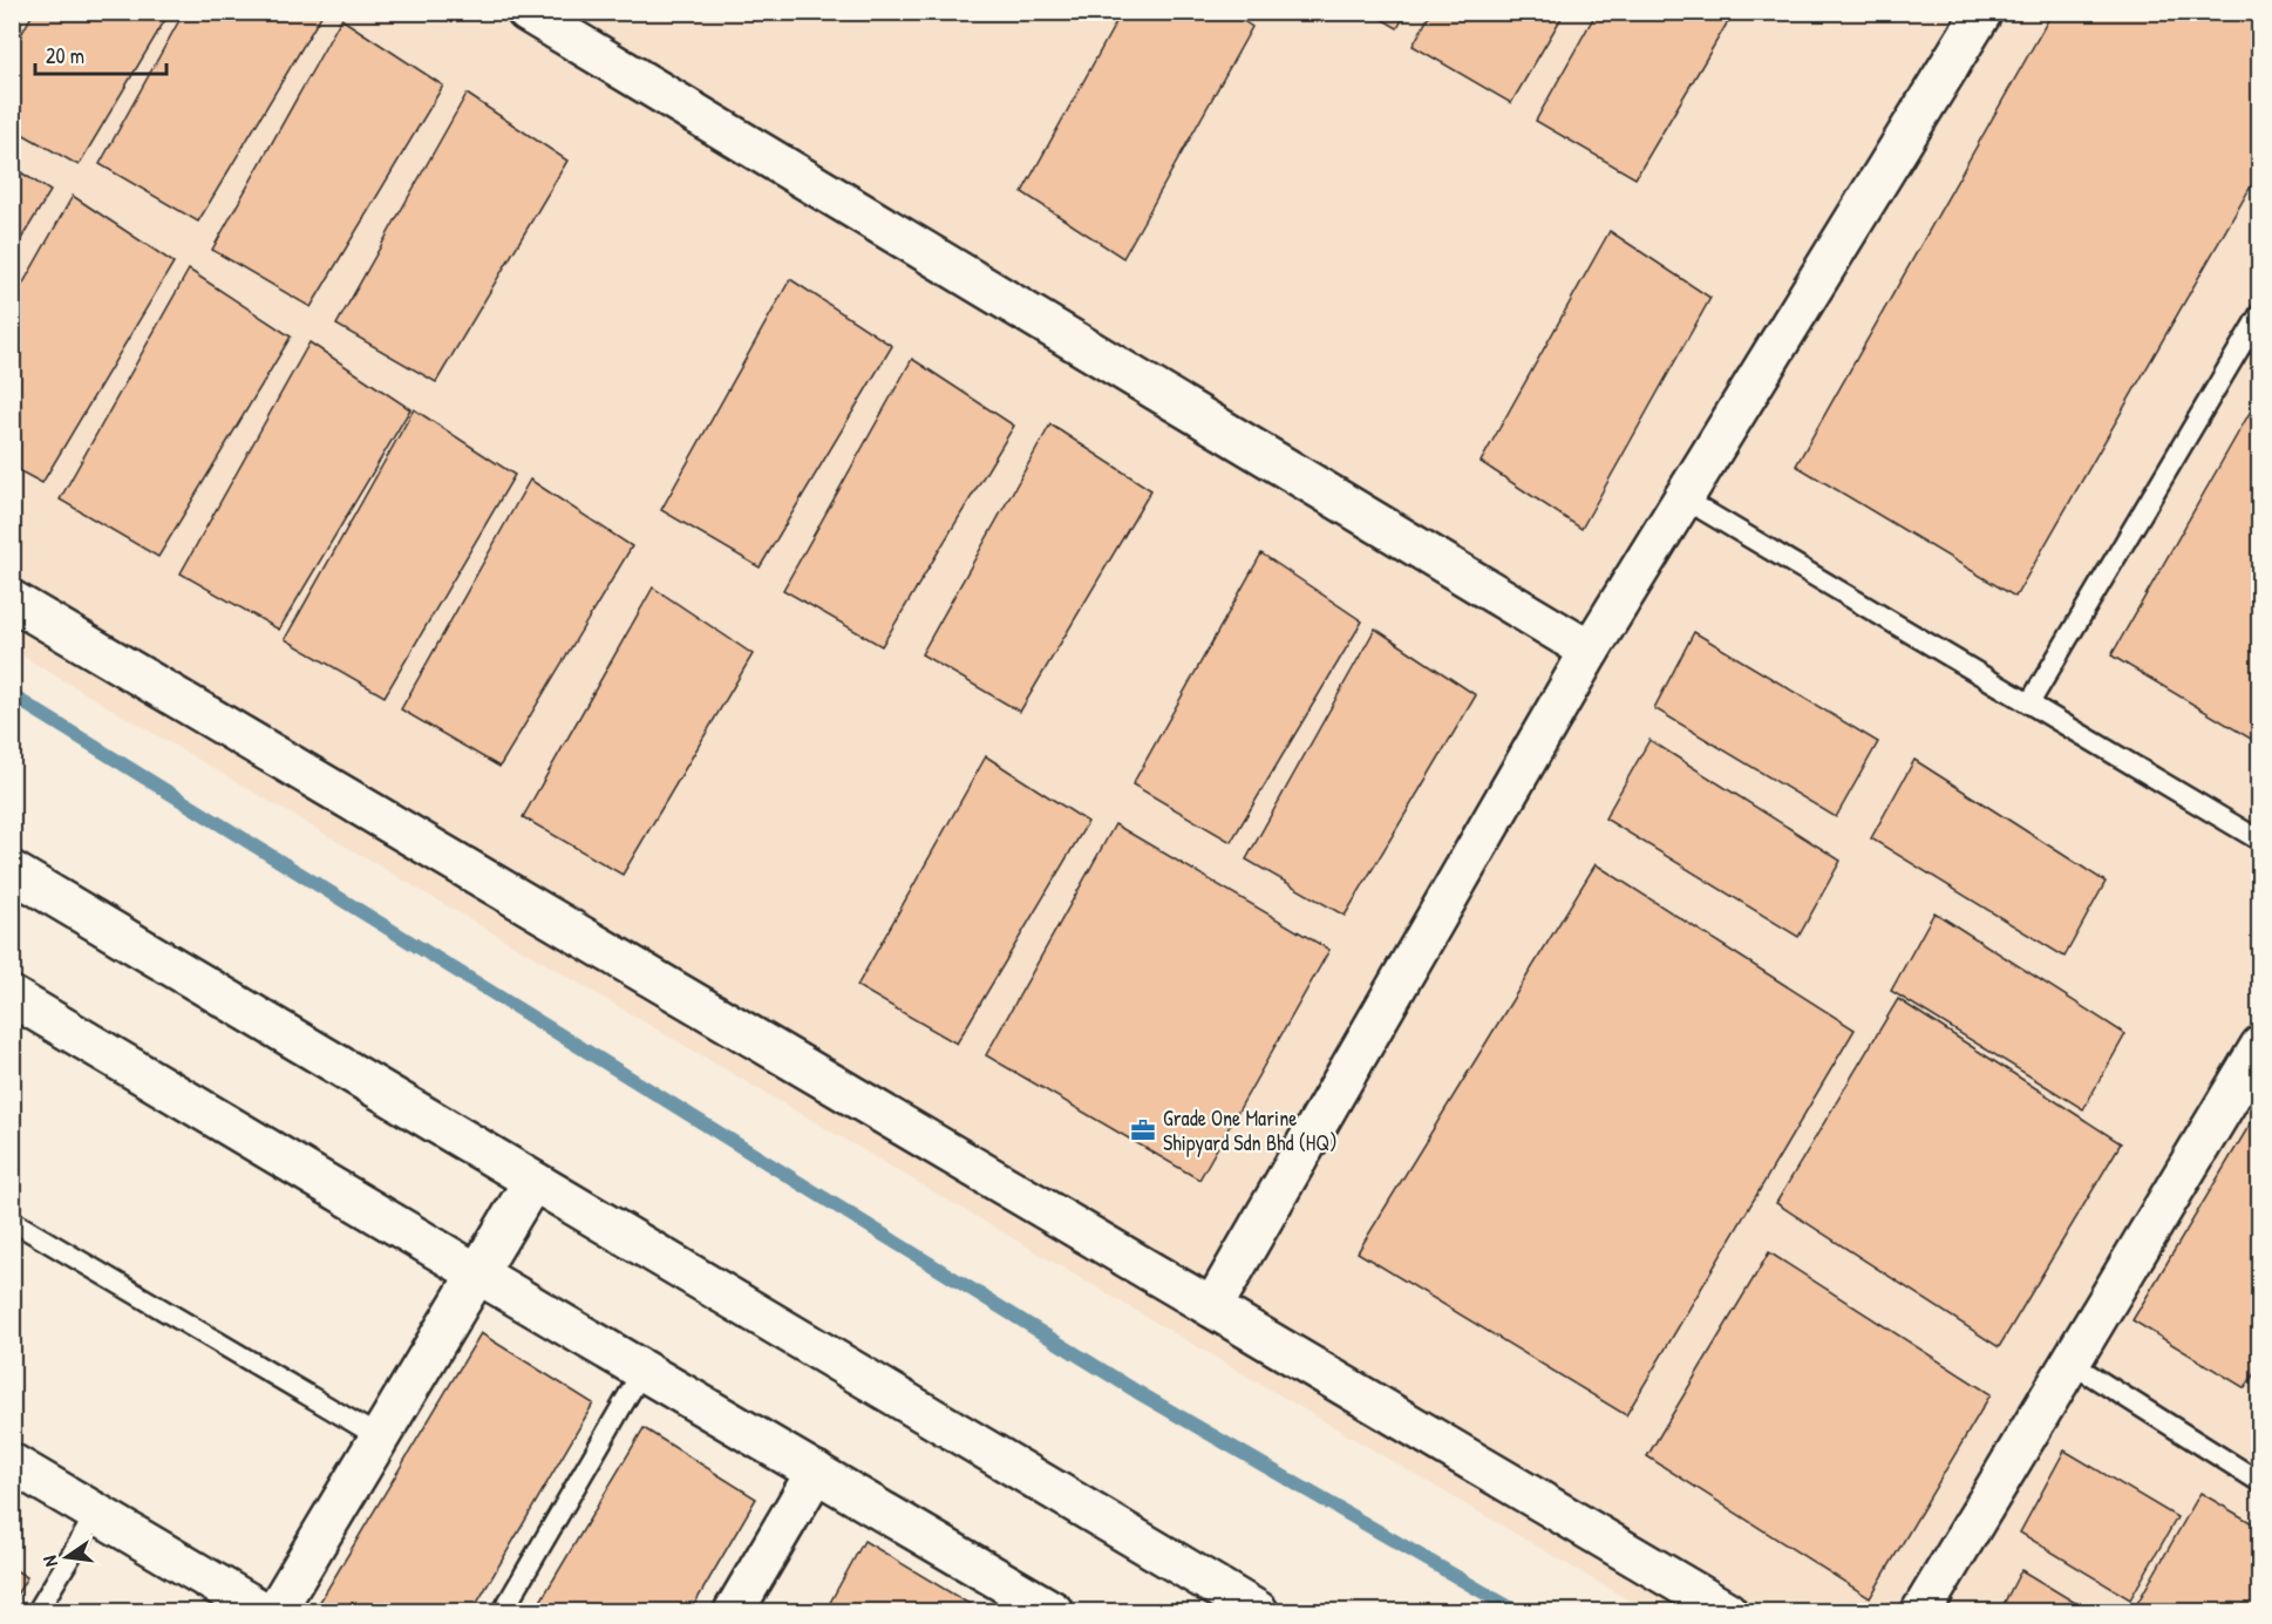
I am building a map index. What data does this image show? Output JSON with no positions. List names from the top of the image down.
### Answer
{
  "places": {
    "office": ["Grade One Marine Shipyard Sdn Bhd (HQ)"]
  },
  "scale_bar": "20 m",
  "north": "left"
}
